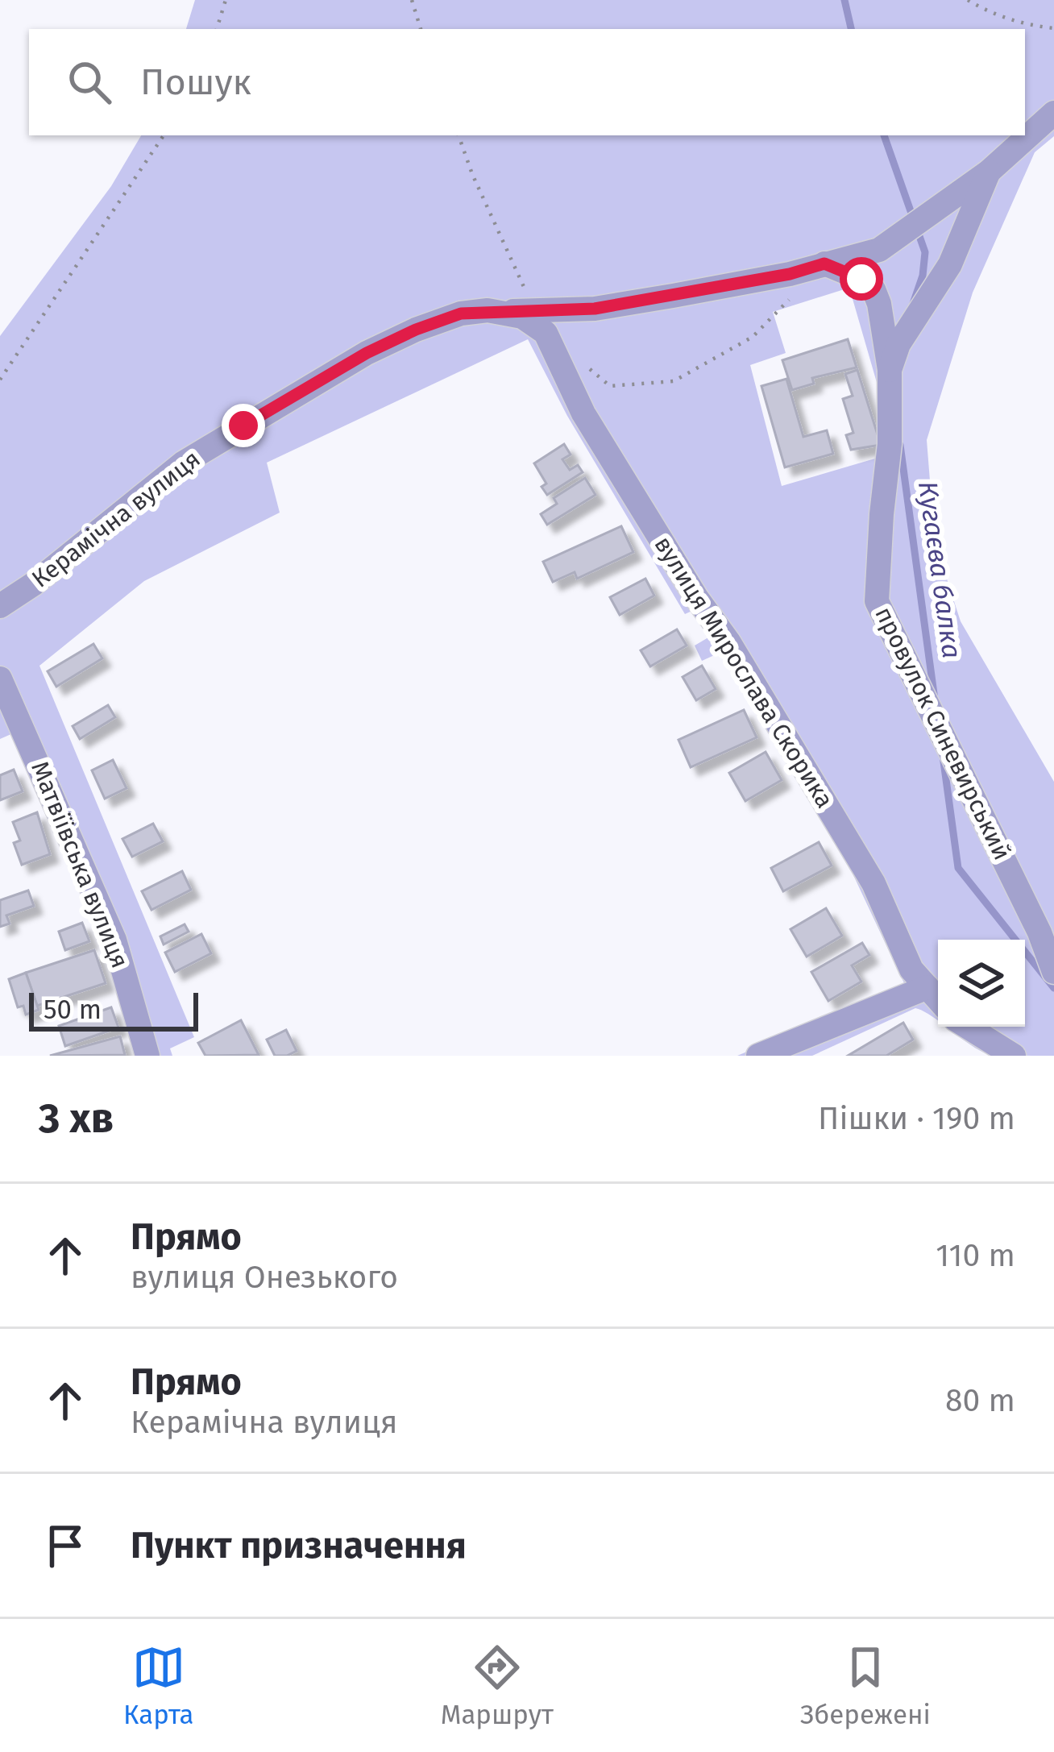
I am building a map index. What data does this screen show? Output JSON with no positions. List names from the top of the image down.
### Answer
{
  "streets": {
    "street": [
      "Керамічна вулиця",
      "вулиця Мирослава Скорика",
      "провулок Синевирський",
      "Матвіївська вулиця"
    ]
  },
  "crossings": [
    ["Керамічна вулиця", "вулиця Мирослава Скорика"]
  ],
  "water": ["Кугаєва балка"],
  "scale_bar": "50 m",
  "page": {
    "search": "Пошук",
    "scale": "50 m",
    "heading": ["3 хв", "Пішки · 190 m"],
    "list": [
      ["Прямо", "вулиця Онезького", "110 m"],
      ["Прямо", "Керамічна вулиця", "80 m"],
      "Пункт призначення"
    ],
    "nav": ["Карта", "Маршрут", "Збережені"]
  }
}
